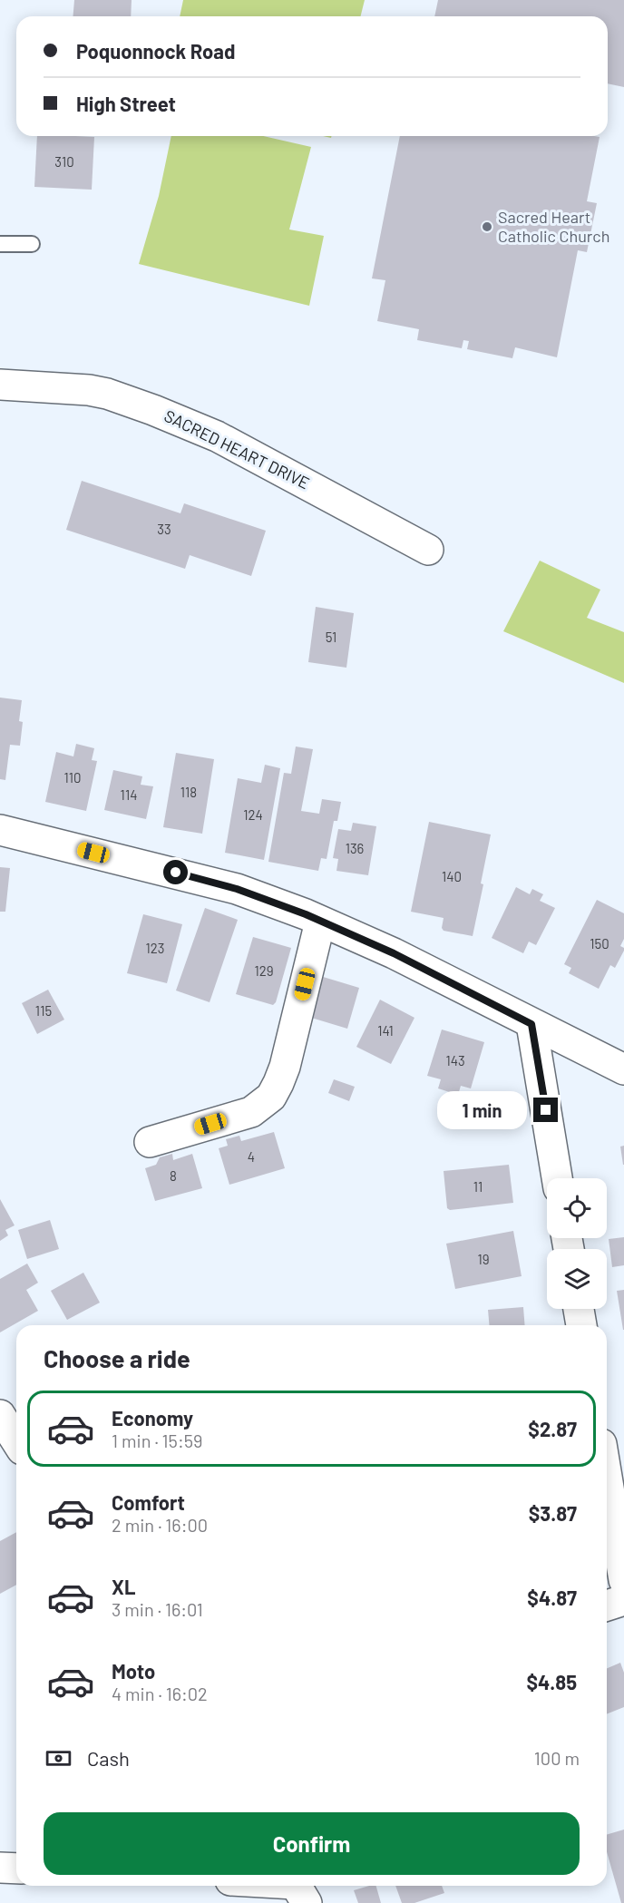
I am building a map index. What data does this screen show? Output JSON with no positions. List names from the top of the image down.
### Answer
{
  "streets": {
    "street": ["SACRED HEART DRIVE"]
  },
  "places": ["Sacred Heart Catholic Church"],
  "house_numbers": [
    "310",
    "33",
    "51",
    "110",
    "118",
    "114",
    "124",
    "136",
    "140",
    "150",
    "123",
    "129",
    "115",
    "141",
    "143",
    "4",
    "8",
    "11",
    "19"
  ],
  "page": {
    "banner": ["Poquonnock Road", "High Street"],
    "bubble": "1 min",
    "heading": "Choose a ride",
    "list": [
      {
        "name": "Economy",
        "note": "1 min · 15:59",
        "value": "$2.87"
      },
      {
        "name": "Comfort",
        "note": "2 min · 16:00",
        "value": "$3.87"
      },
      {
        "name": "XL",
        "note": "3 min · 16:01",
        "value": "$4.87"
      },
      {
        "name": "Moto",
        "note": "4 min · 16:02",
        "value": "$4.85"
      }
    ],
    "pay": ["Cash", "100 m"],
    "buttons": "Confirm"
  }
}
